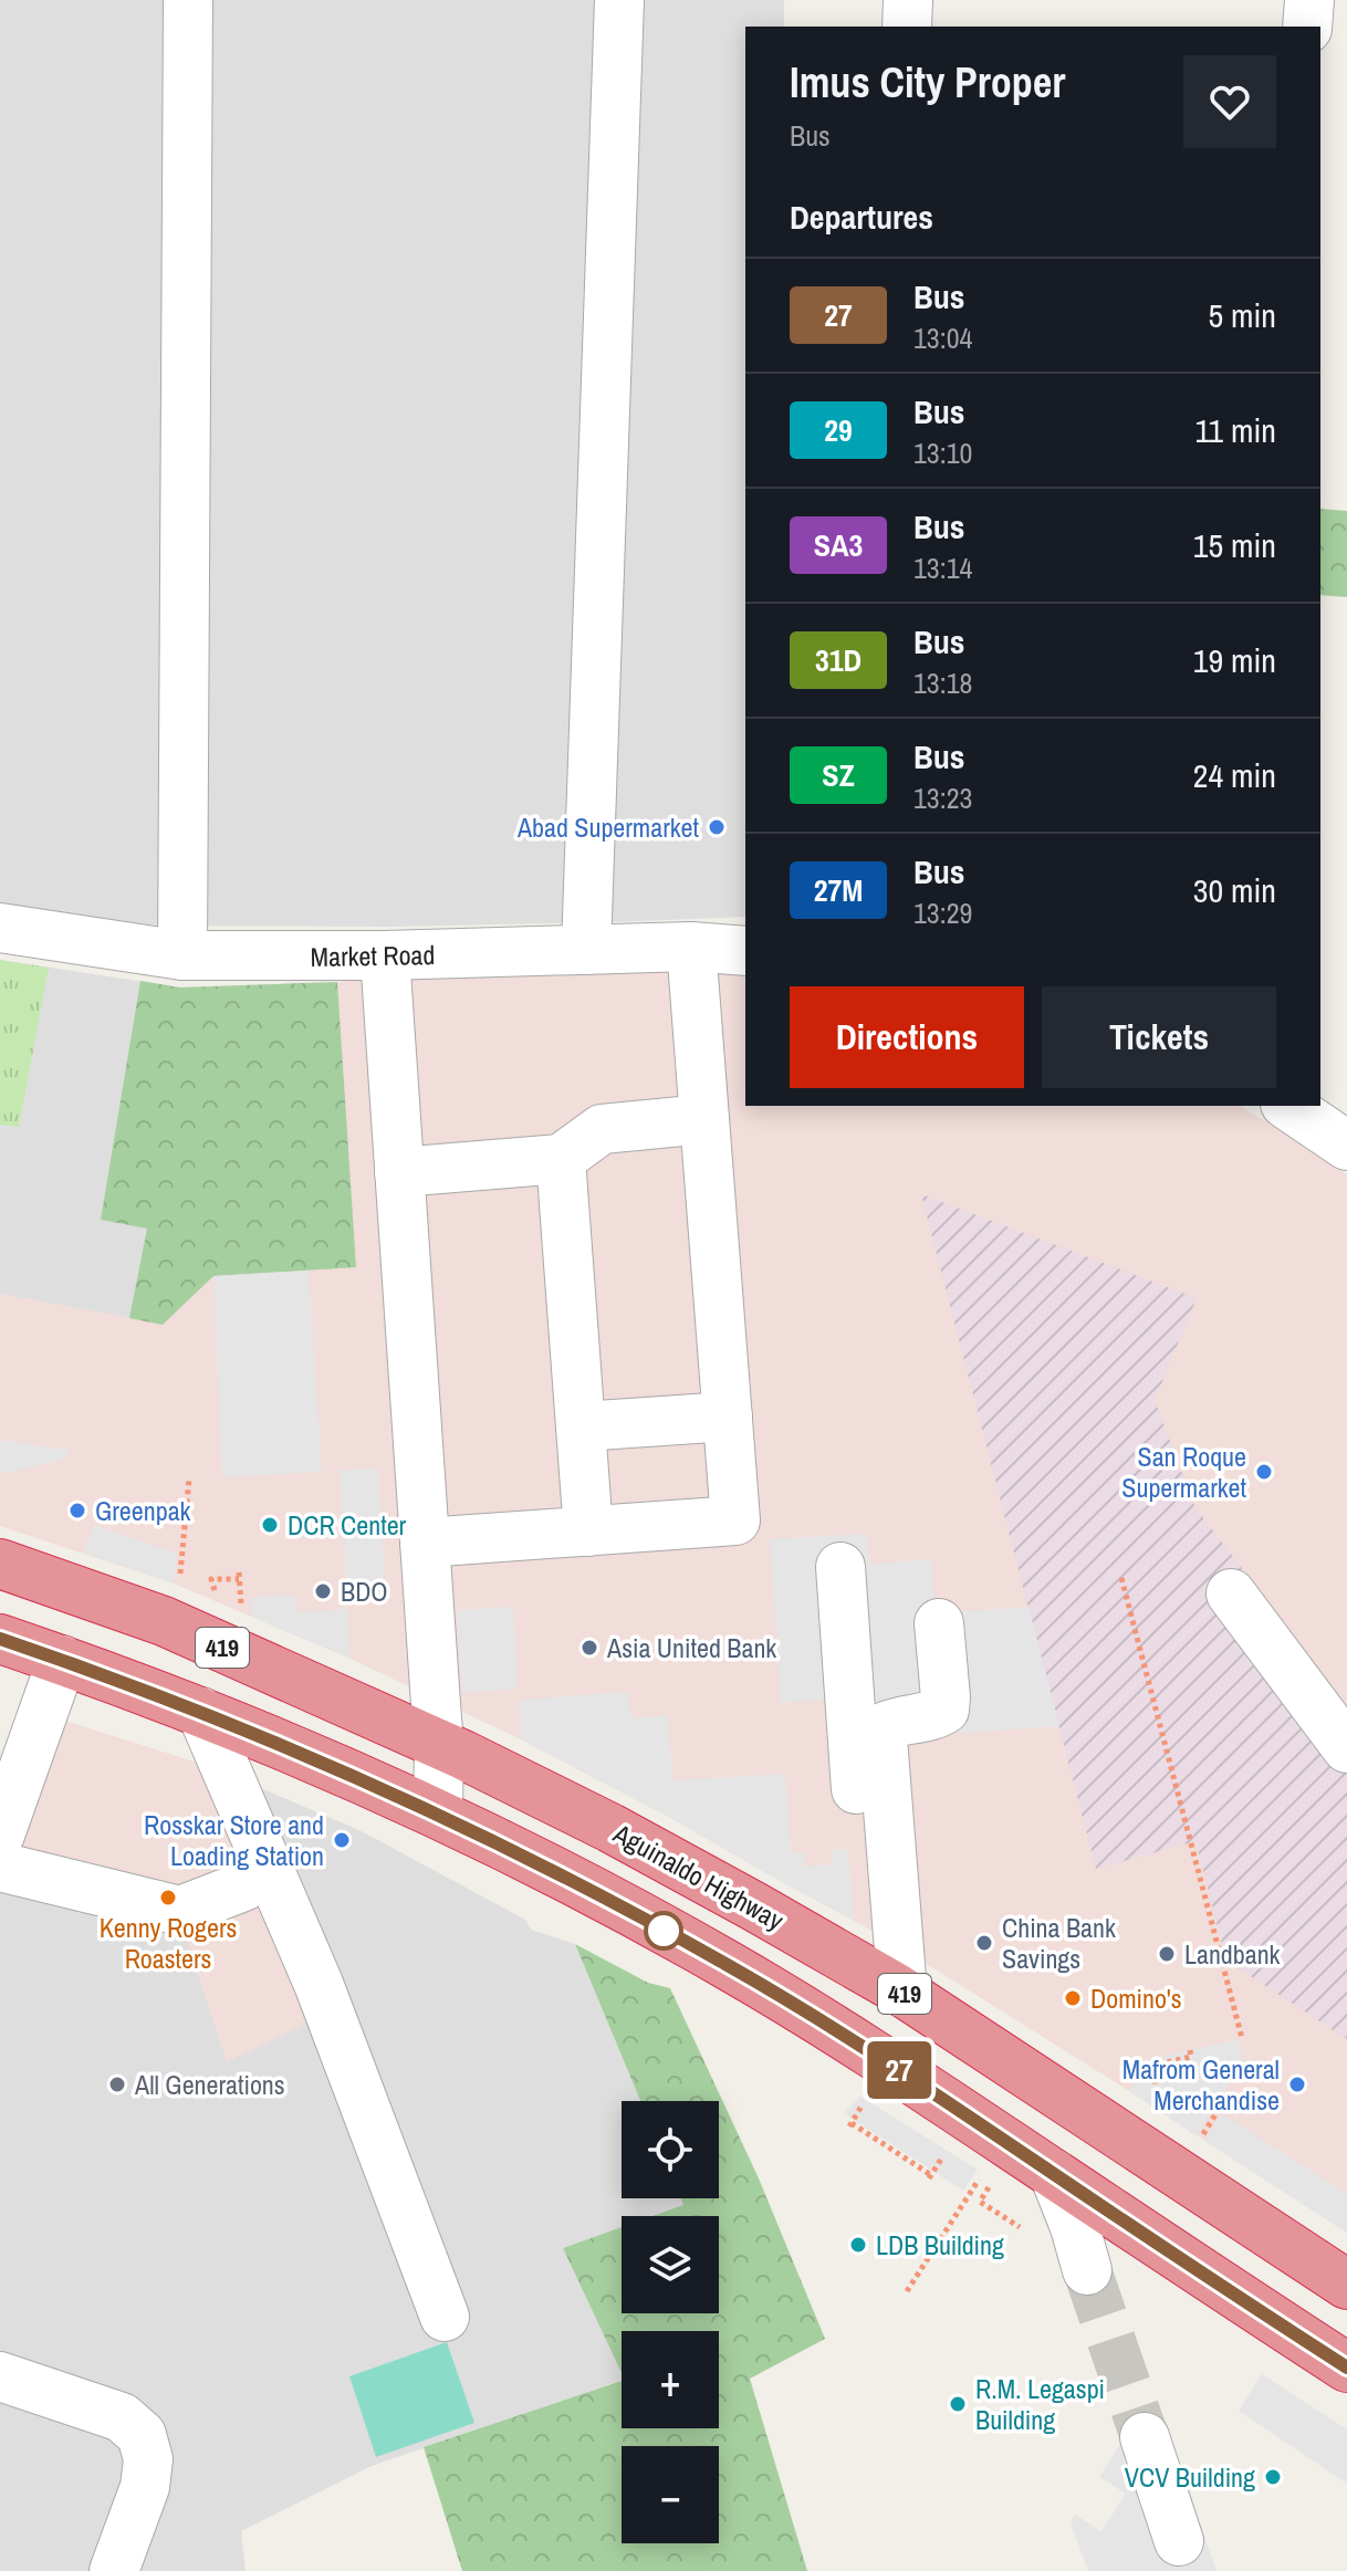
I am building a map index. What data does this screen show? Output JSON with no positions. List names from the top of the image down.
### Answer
{
  "streets": {
    "highway": ["419", "Aguinaldo Highway"],
    "street": ["Market Road"]
  },
  "places": [
    "Abad Supermarket",
    "San Roque Supermarket",
    "Greenpak",
    "DCR Center",
    "BDO",
    "Asia United Bank",
    "Rosskar Store and Loading Station",
    "Kenny Rogers Roasters",
    "China Bank Savings",
    "Landbank",
    "Domino's",
    "All Generations",
    "Mafrom General Merchandise",
    "LDB Building",
    "R.M. Legaspi Building",
    "VCV Building"
  ],
  "lines": ["bus line 27"],
  "page": {
    "on_map": "27",
    "heading": [
      ["Imus City Proper", "Bus"],
      "Departures"
    ],
    "list": [
      {
        "mark": "27",
        "name": "Bus",
        "note": "13:04",
        "value": "5 min"
      },
      {
        "mark": "29",
        "name": "Bus",
        "note": "13:10",
        "value": "11 min"
      },
      {
        "mark": "SA3",
        "name": "Bus",
        "note": "13:14",
        "value": "15 min"
      },
      {
        "mark": "31D",
        "name": "Bus",
        "note": "13:18",
        "value": "19 min"
      },
      {
        "mark": "SZ",
        "name": "Bus",
        "note": "13:23",
        "value": "24 min"
      },
      {
        "mark": "27M",
        "name": "Bus",
        "note": "13:29",
        "value": "30 min"
      }
    ],
    "buttons": ["Directions", "Tickets"],
    "map_buttons": ["+", "−"]
  }
}
